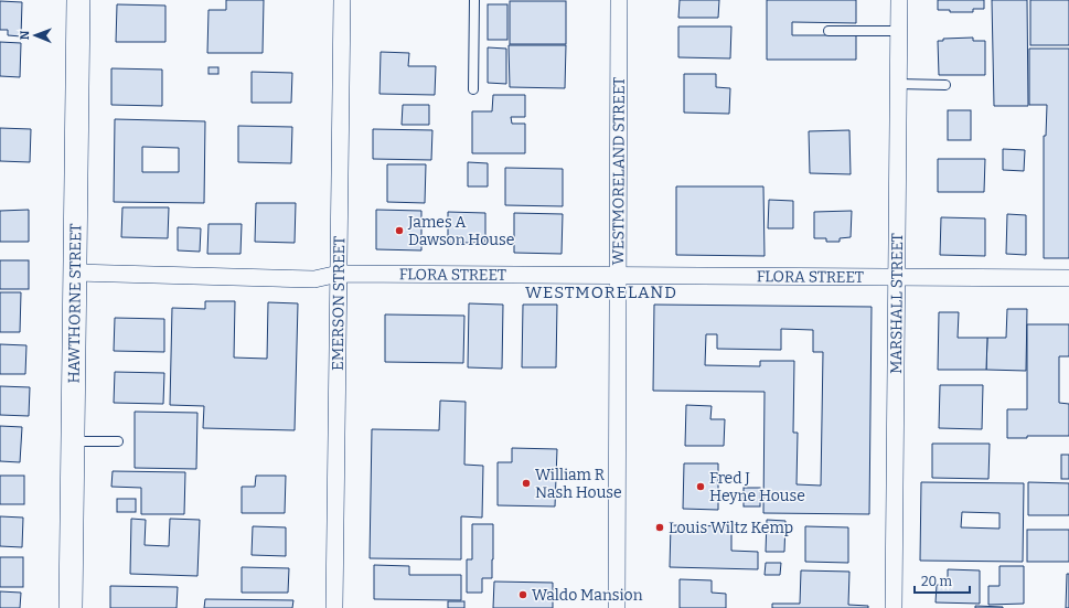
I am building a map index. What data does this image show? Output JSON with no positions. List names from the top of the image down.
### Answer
{
  "streets": {
    "street": [
      "WESTMORELAND STREET",
      "FLORA STREET",
      "EMERSON STREET",
      "MARSHALL STREET",
      "HAWTHORNE STREET"
    ]
  },
  "crossings": [
    ["WESTMORELAND STREET", "FLORA STREET"],
    ["FLORA STREET", "EMERSON STREET"],
    ["FLORA STREET", "MARSHALL STREET"],
    ["FLORA STREET", "HAWTHORNE STREET"]
  ],
  "districts": ["WESTMORELAND"],
  "places": [
    "James A Dawson House",
    "William R Nash House",
    "Fred J Heyne House",
    "Louis Wiltz Kemp",
    "Waldo Mansion"
  ],
  "scale_bar": "20 m",
  "north": "left"
}
